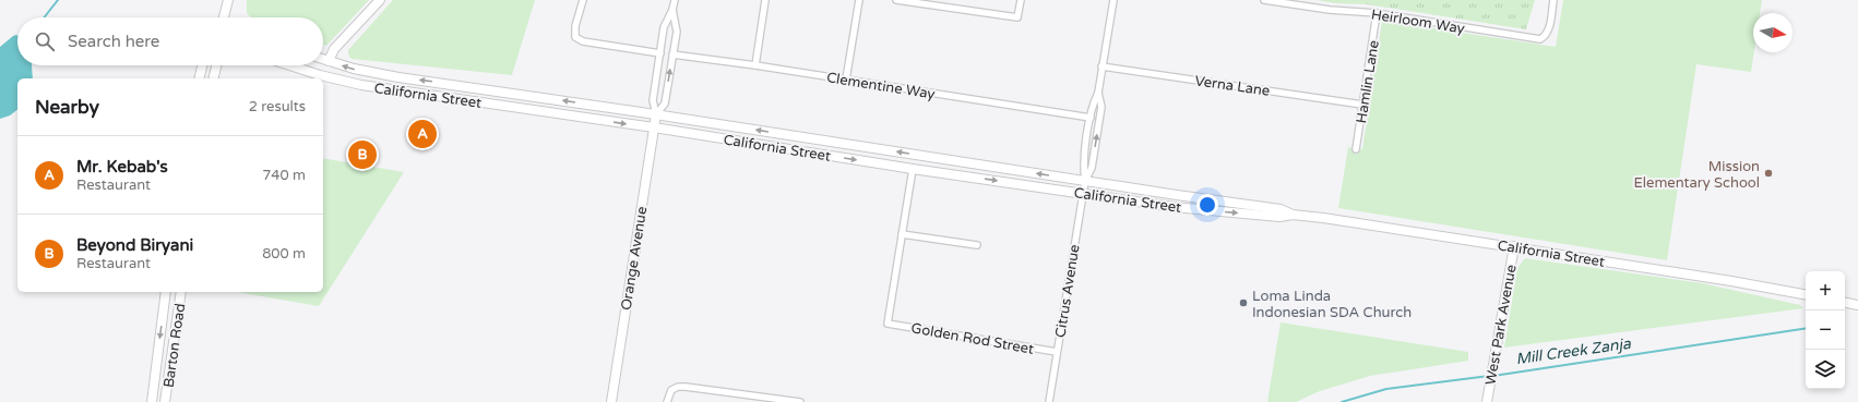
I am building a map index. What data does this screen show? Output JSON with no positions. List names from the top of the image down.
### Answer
{
  "streets": {
    "main road": [
      "California Street",
      "Orange Avenue",
      "West Park Avenue",
      "Barton Road"
    ],
    "street": [
      "Heirloom Way",
      "Hamlin Lane",
      "Clementine Way",
      "Verna Lane",
      "Citrus Avenue",
      "Golden Rod Street"
    ]
  },
  "crossings": [
    ["Heirloom Way", "Hamlin Lane"],
    ["Hamlin Lane", "Verna Lane"],
    ["Clementine Way", "Orange Avenue"],
    ["Clementine Way", "Citrus Avenue"],
    ["Verna Lane", "Citrus Avenue"],
    ["California Street", "Orange Avenue"],
    ["California Street", "Citrus Avenue"],
    ["California Street", "West Park Avenue"],
    ["Citrus Avenue", "Golden Rod Street"]
  ],
  "water": ["Mill Creek Zanja"],
  "places": ["Mission Elementary School", "Loma Linda Indonesian SDA Church"],
  "north": "right",
  "page": {
    "search": "Search here",
    "heading": ["Nearby", "2 results"],
    "pins": ["A", "B"],
    "list": [
      {
        "mark": "A",
        "name": "Mr. Kebab's",
        "note": "Restaurant",
        "value": "740 m"
      },
      {
        "mark": "B",
        "name": "Beyond Biryani",
        "note": "Restaurant",
        "value": "800 m"
      }
    ],
    "map_buttons": ["+", "−"]
  }
}
